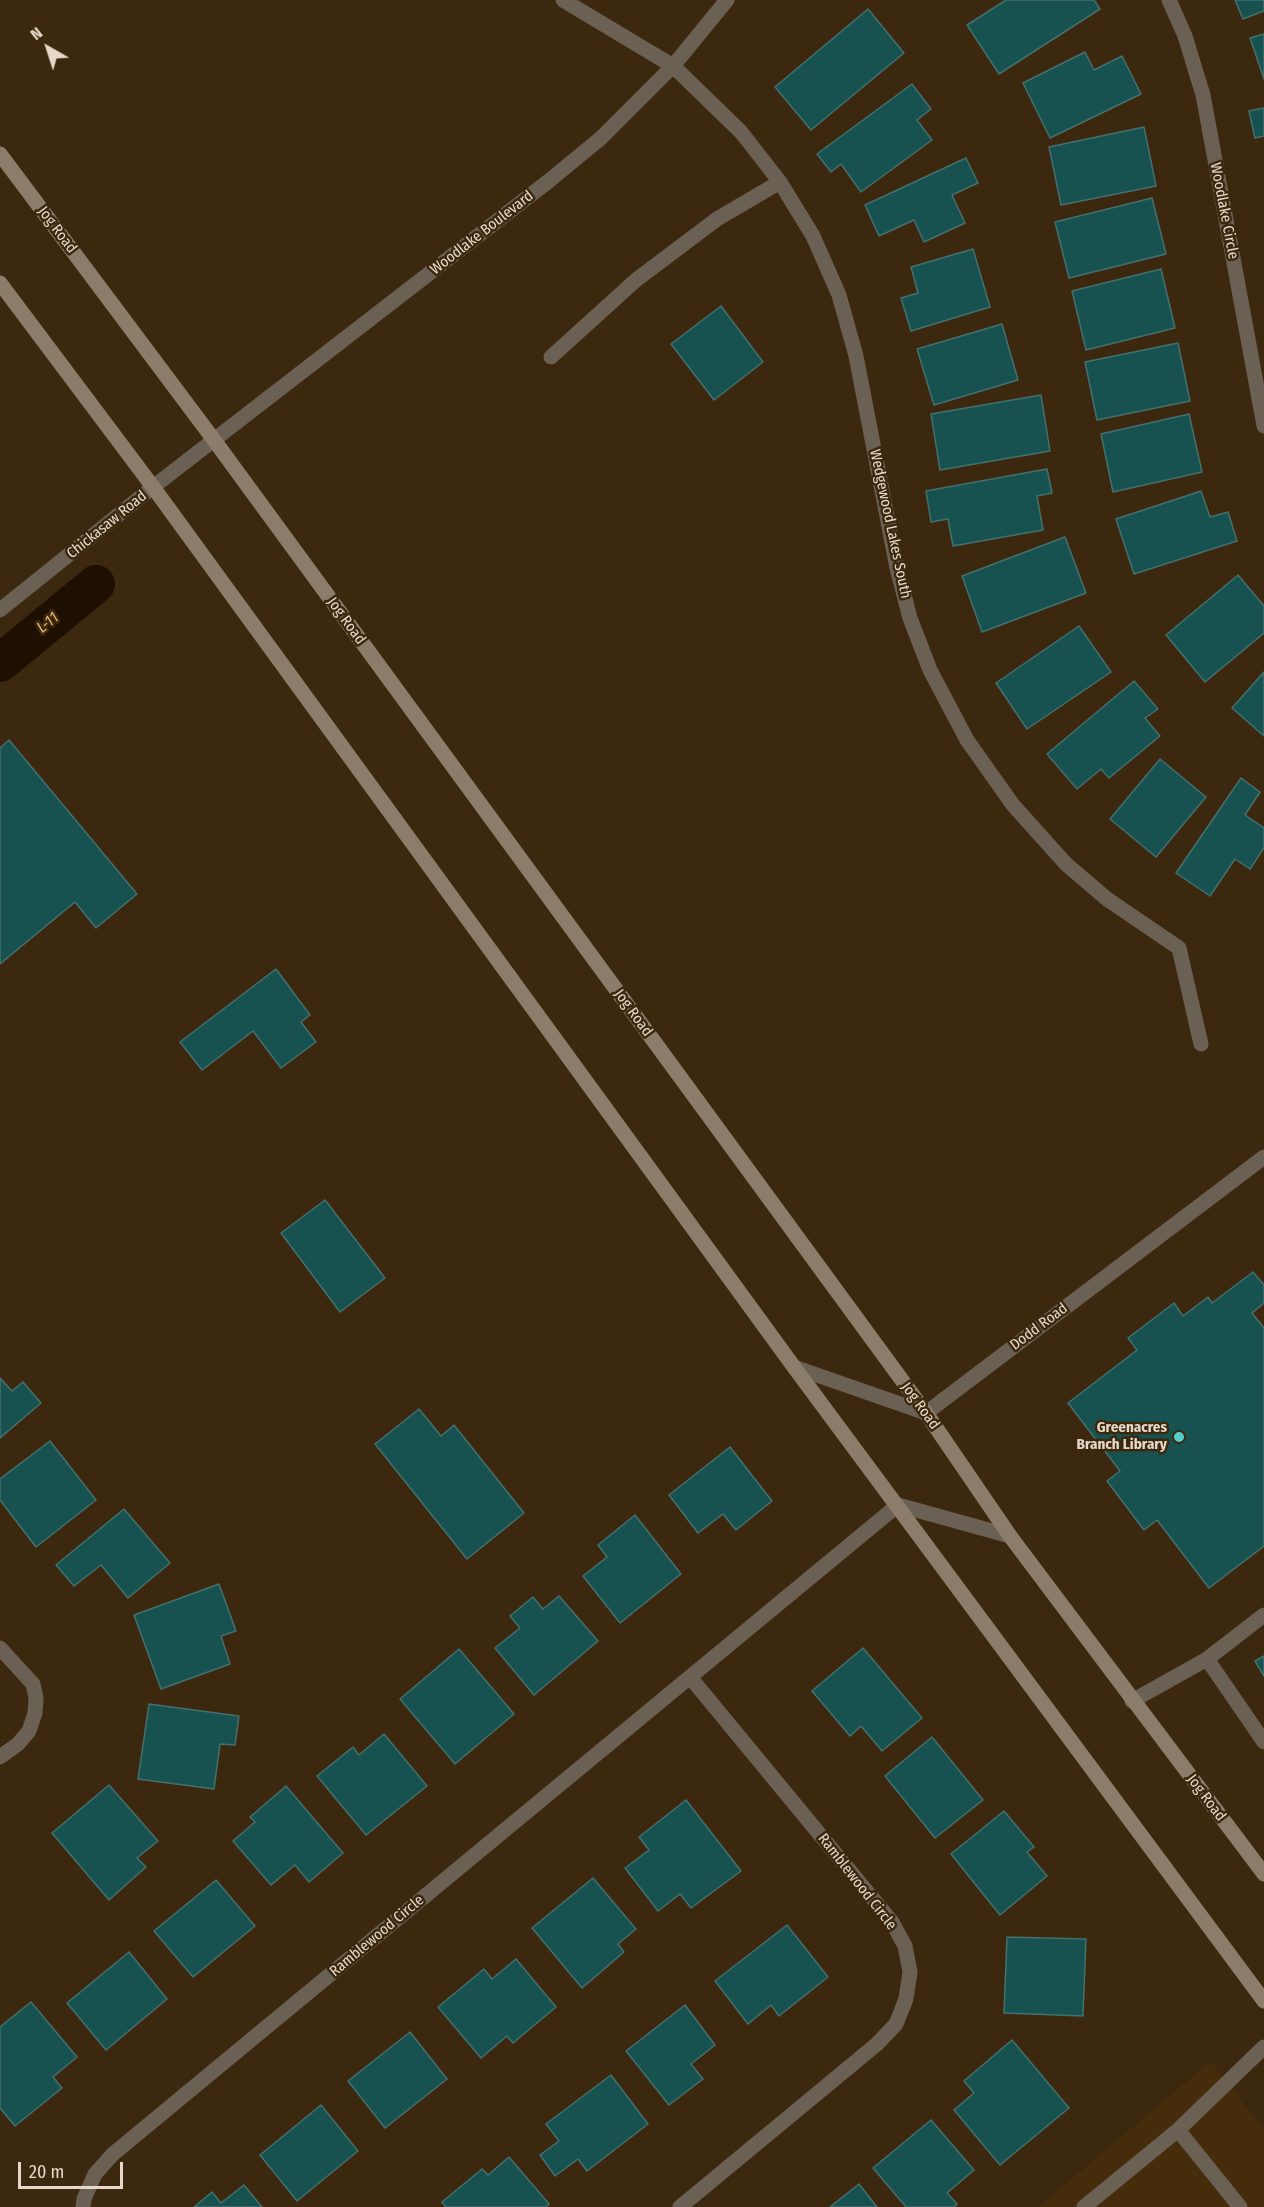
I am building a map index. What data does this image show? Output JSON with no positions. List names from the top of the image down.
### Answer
{
  "streets": {
    "main road": ["Jog Road"],
    "street": [
      "Woodlake Circle",
      "Woodlake Boulevard",
      "Wedgewood Lakes South",
      "Chickasaw Road",
      "Dodd Road",
      "Ramblewood Circle"
    ]
  },
  "crossings": [
    ["Jog Road", "Woodlake Boulevard"],
    ["Jog Road", "Chickasaw Road"],
    ["Jog Road", "Dodd Road"],
    ["Woodlake Boulevard", "Wedgewood Lakes South"],
    ["Woodlake Boulevard", "Chickasaw Road"]
  ],
  "water": ["L-11"],
  "places": ["Greenacres Branch Library"],
  "scale_bar": "20 m",
  "north": "top left"
}
